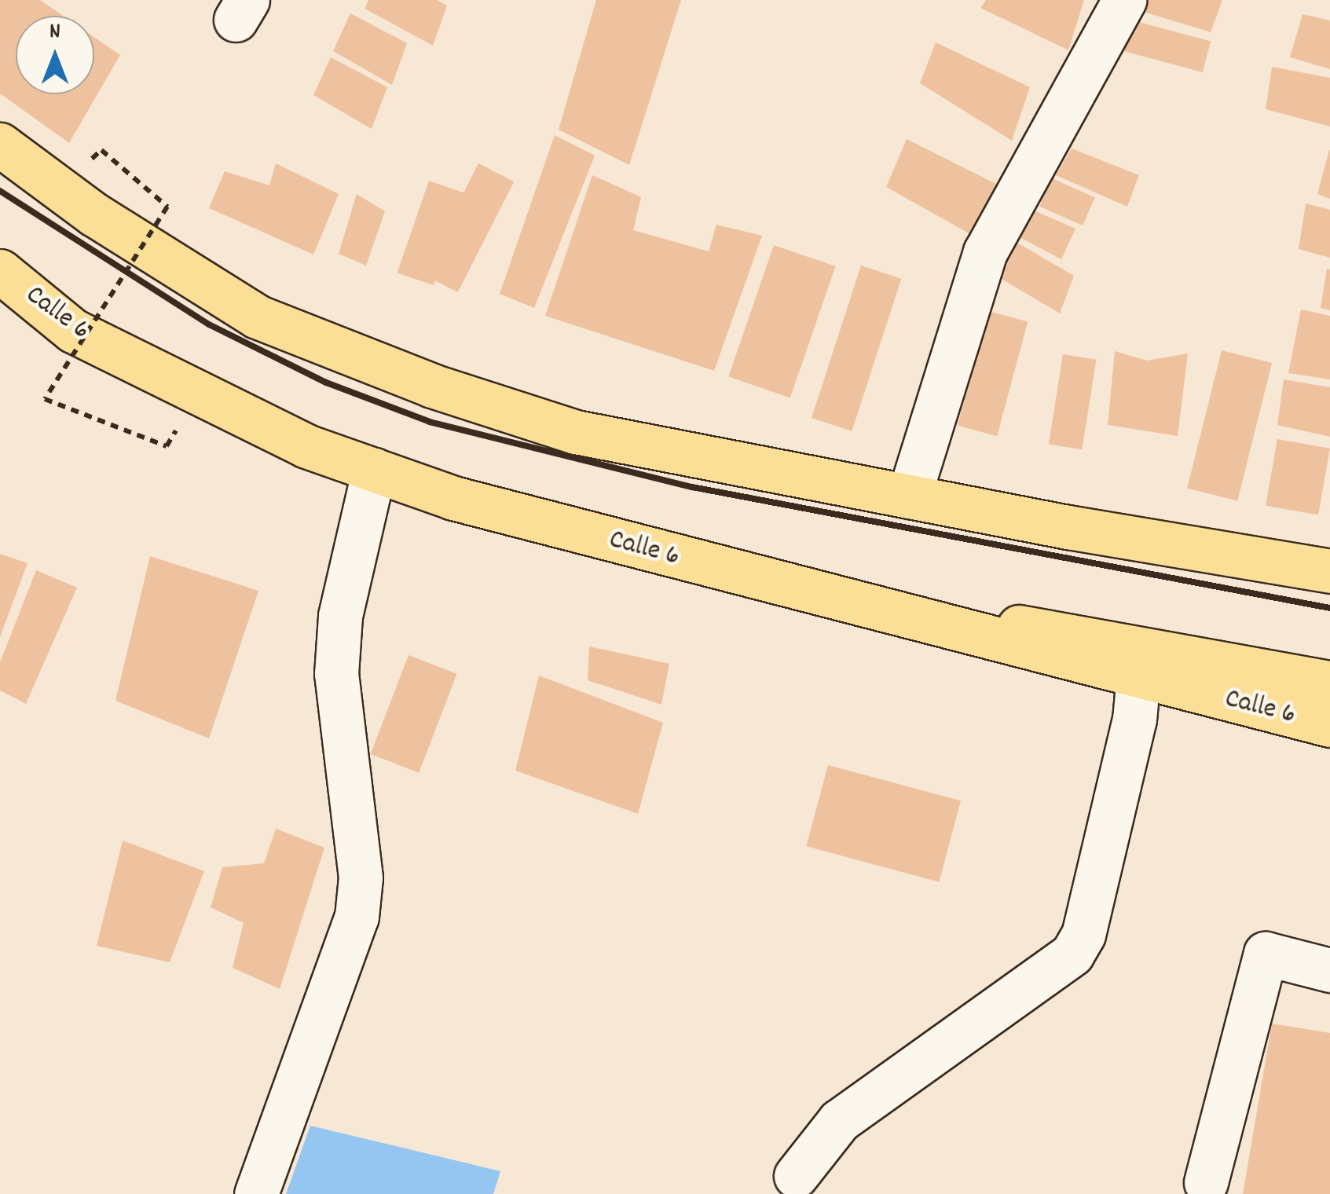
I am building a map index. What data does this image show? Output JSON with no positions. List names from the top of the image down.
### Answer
{
  "streets": {
    "main road": ["Calle 6"]
  },
  "north": "top"
}
